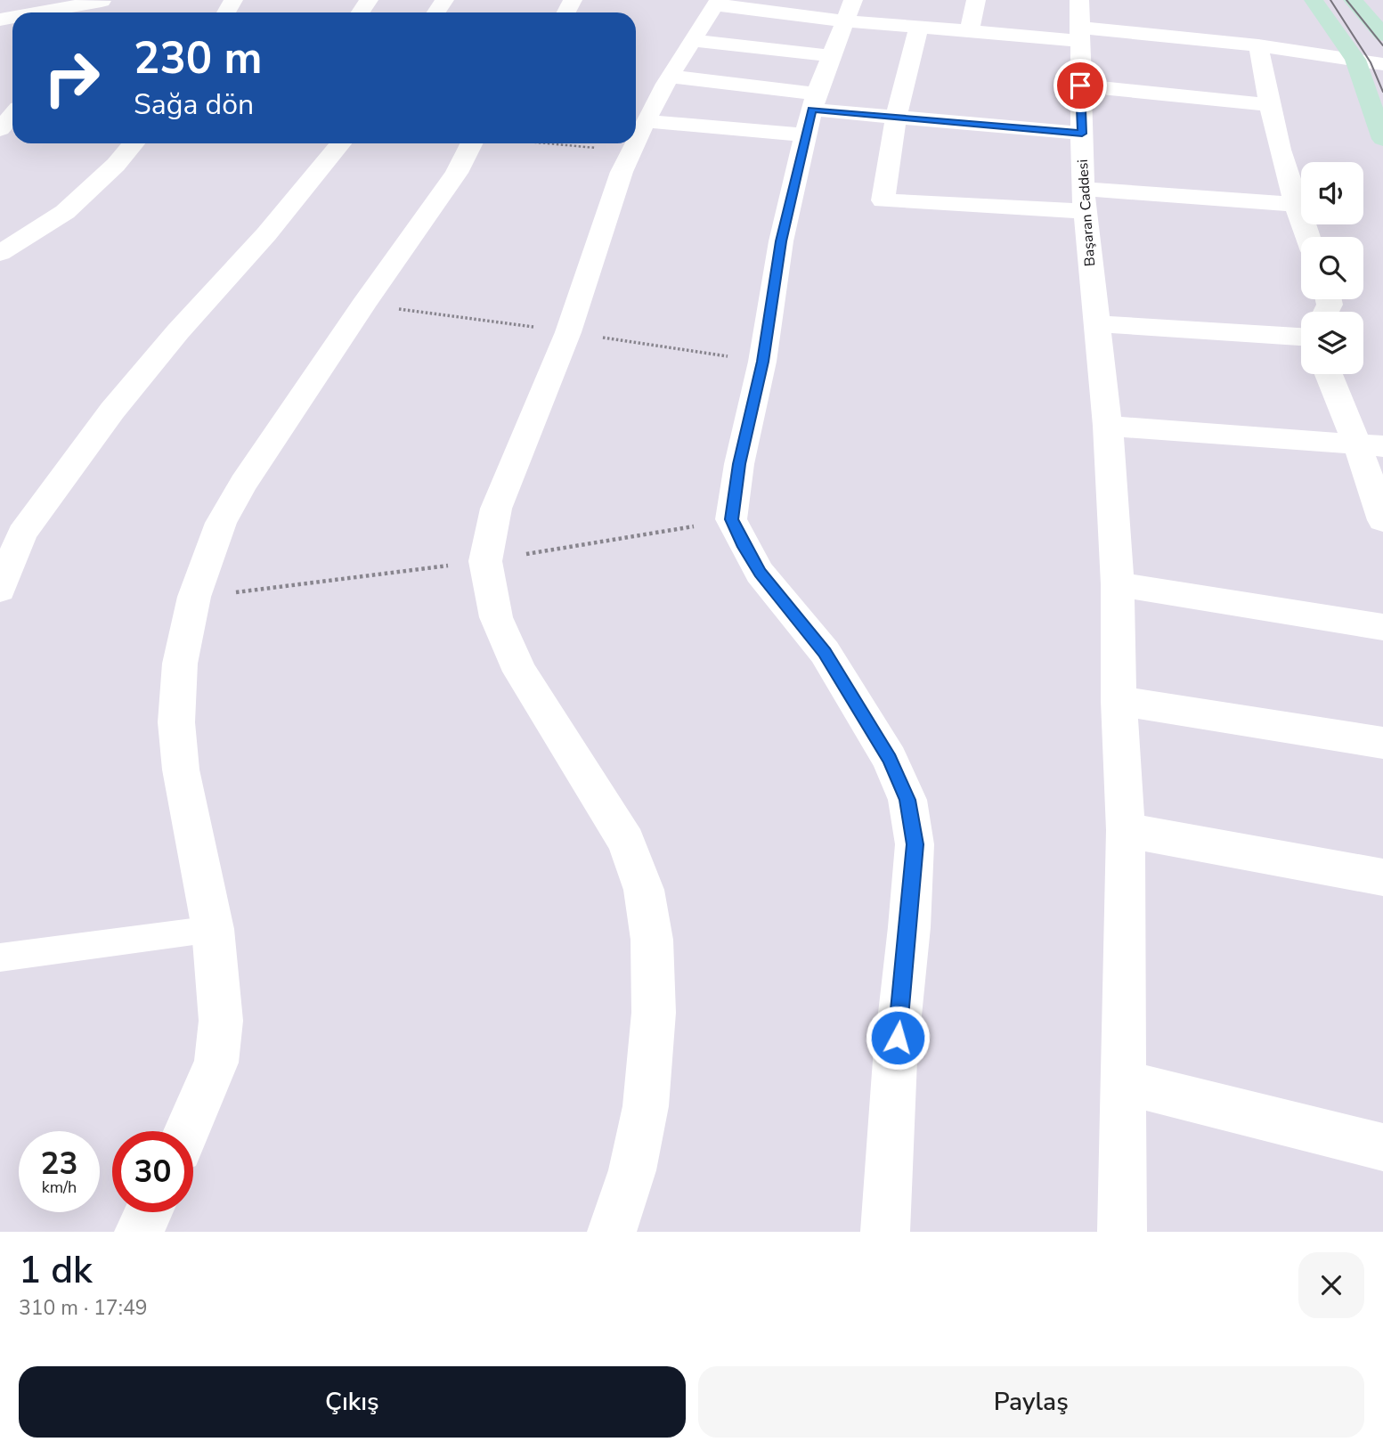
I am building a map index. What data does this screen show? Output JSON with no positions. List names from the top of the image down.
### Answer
{
  "streets": {
    "street": ["Başaran Caddesi"]
  },
  "page": {
    "turn": ["230 m", "Sağa dön"],
    "speed": "23 km/h",
    "limit": "30",
    "heading": ["1 dk", "310 m · 17:49"],
    "buttons": ["Çıkış", "Paylaş"]
  }
}
